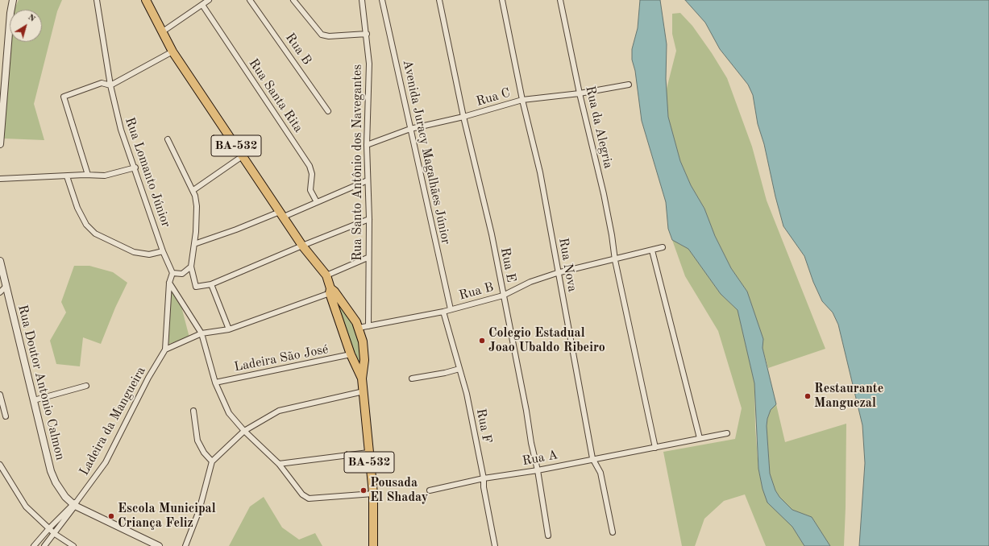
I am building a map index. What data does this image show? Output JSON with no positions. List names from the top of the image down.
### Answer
{
  "streets": {
    "main road": ["BA-532"],
    "street": [
      "Rua B",
      "Rua Santa Rita",
      "Rua C",
      "Rua da Alegria",
      "Avenida Juracy Magalhães Júnior",
      "Rua Santo Antônio dos Navegantes",
      "Rua Lomanto Júnior",
      "Rua E",
      "Rua Nova",
      "Ladeira São José",
      "Rua Doutor Antonio Calmon",
      "Ladeira da Mangueira",
      "Rua F",
      "Rua A"
    ]
  },
  "crossings": [
    ["Rua B", "Rua da Alegria"],
    ["Rua B", "BA-532"],
    ["Rua B", "Avenida Juracy Magalhães Júnior"],
    ["Rua B", "Rua Santo Antônio dos Navegantes"],
    ["Rua B", "Rua E"],
    ["Rua B", "Rua Nova"],
    ["Rua B", "Rua F"],
    ["Rua C", "Rua da Alegria"],
    ["Rua C", "Avenida Juracy Magalhães Júnior"],
    ["Rua C", "Rua Santo Antônio dos Navegantes"],
    ["Rua C", "Rua E"],
    ["Rua C", "Rua Nova"],
    ["BA-532", "Ladeira São José"],
    ["Rua E", "Rua A"],
    ["Rua Nova", "Rua A"],
    ["Rua Doutor Antonio Calmon", "Ladeira da Mangueira"],
    ["Rua F", "Rua A"]
  ],
  "places": [
    "Colegio Estadual Joao Ubaldo Ribeiro",
    "Restaurante Manguezal",
    "Pousada El Shaday",
    "Escola Municipal Criança Feliz"
  ],
  "north": "top right"
}
